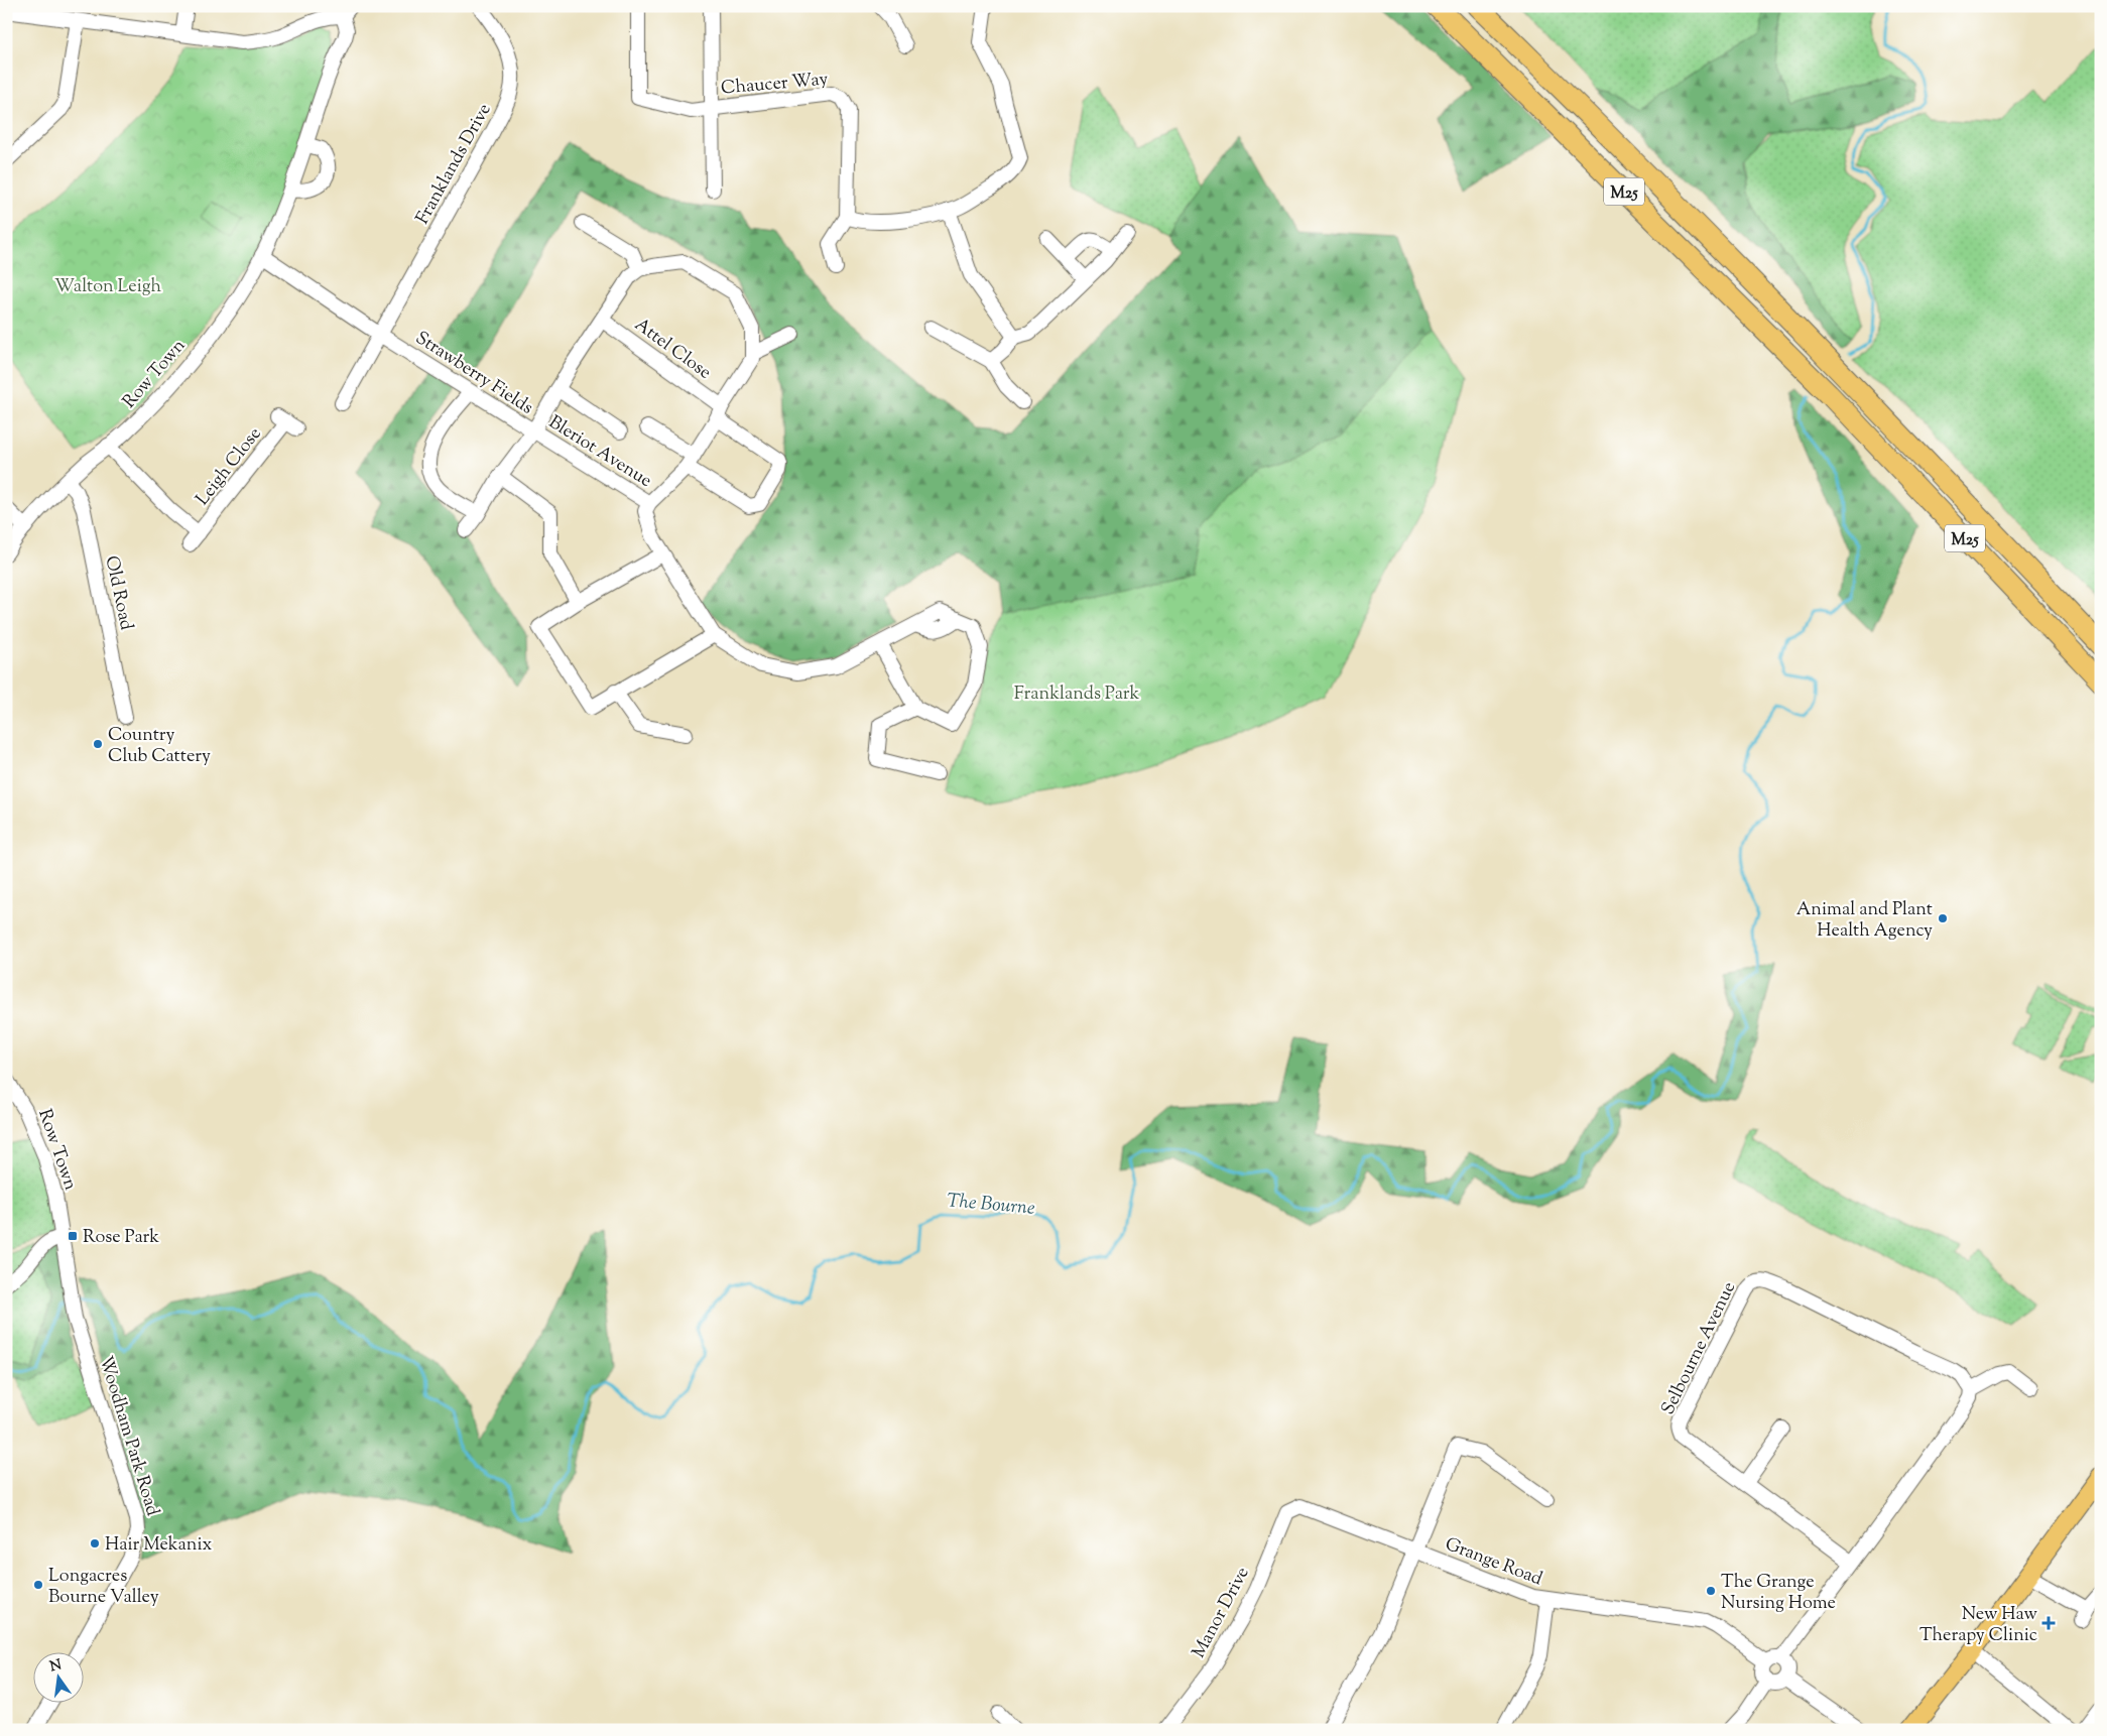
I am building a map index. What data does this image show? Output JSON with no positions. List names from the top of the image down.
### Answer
{
  "streets": {
    "highway": ["M25"],
    "street": [
      "Chaucer Way",
      "Franklands Drive",
      "Attel Close",
      "Strawberry Fields",
      "Row Town",
      "Bleriot Avenue",
      "Leigh Close",
      "Old Road",
      "Selbourne Avenue",
      "Woodham Park Road",
      "Grange Road",
      "Manor Drive"
    ]
  },
  "crossings": [
    ["Franklands Drive", "Strawberry Fields"],
    ["Attel Close", "Strawberry Fields"],
    ["Strawberry Fields", "Bleriot Avenue"],
    ["Row Town", "Leigh Close"],
    ["Row Town", "Old Road"],
    ["Row Town", "Woodham Park Road"],
    ["Grange Road", "Manor Drive"]
  ],
  "water": ["The Bourne"],
  "parks": ["Walton Leigh", "Franklands Park"],
  "places": {
    "other": [
      "Country Club Cattery",
      "Animal and Plant Health Agency",
      "Hair Mekanix",
      "Longacres Bourne Valley",
      "The Grange Nursing Home"
    ],
    "transit": ["Rose Park"],
    "health": ["New Haw Therapy Clinic"]
  },
  "north": "top"
}
